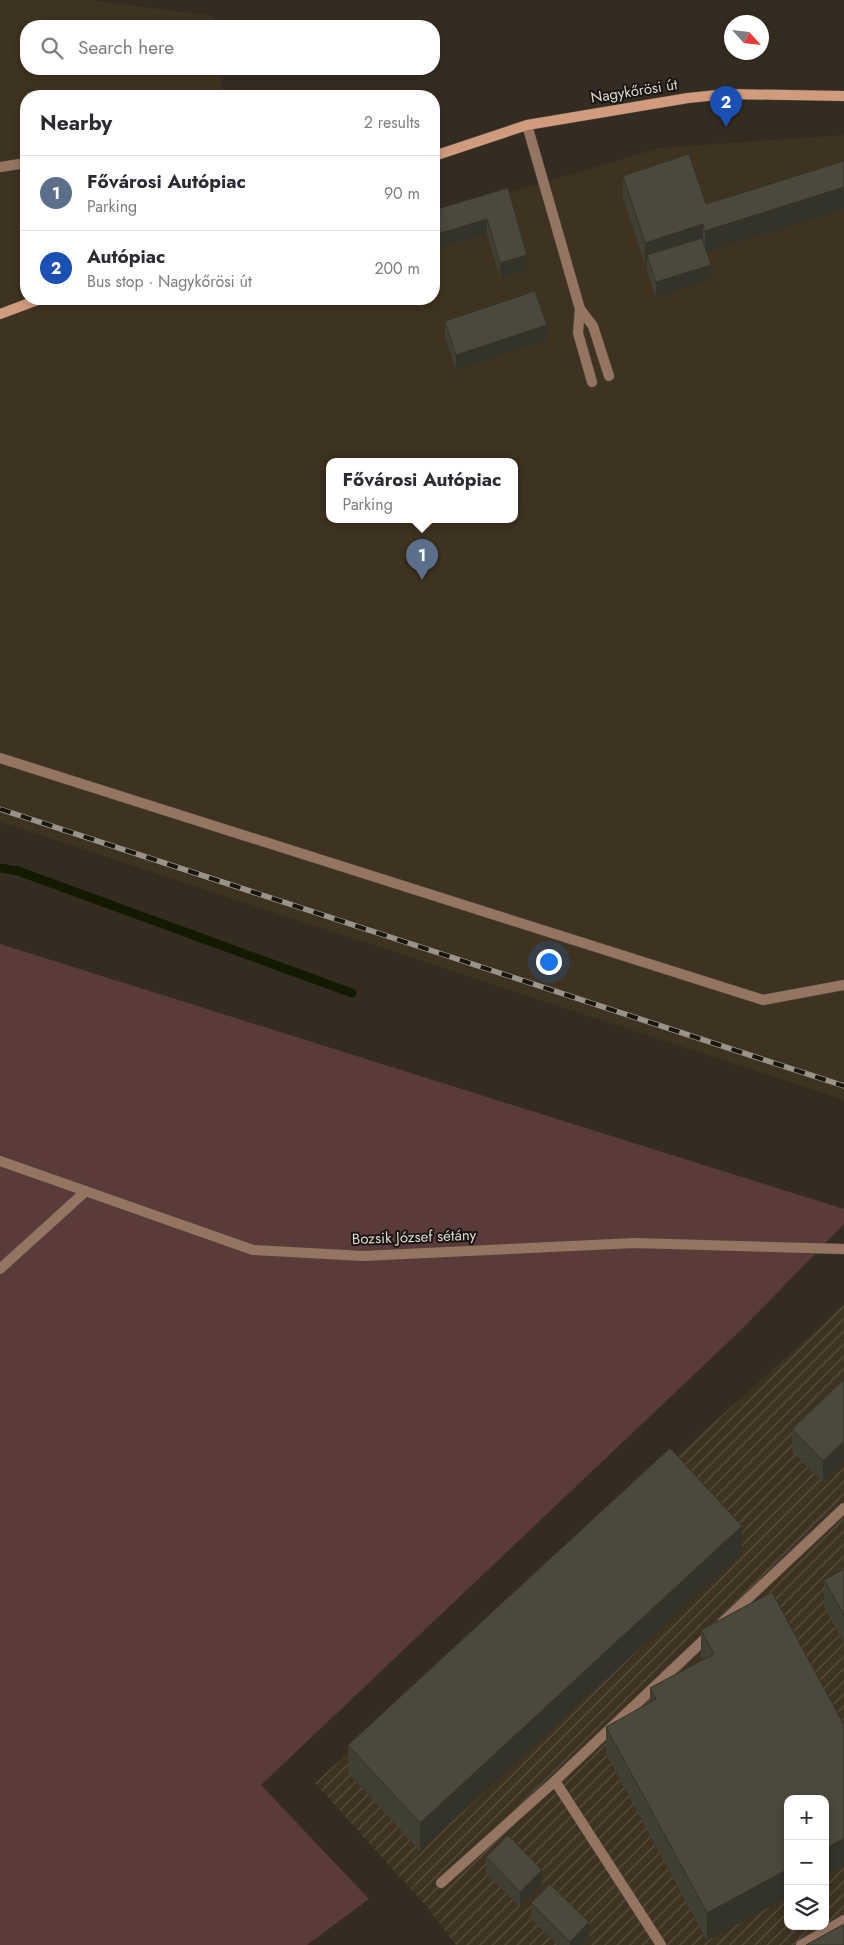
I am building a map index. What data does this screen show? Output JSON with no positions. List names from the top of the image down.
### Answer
{
  "streets": {
    "main road": ["Nagykőrösi út"],
    "lane": ["Bozsik József sétány"]
  },
  "north": "bottom right",
  "page": {
    "search": "Search here",
    "pins": ["2", "1"],
    "heading": ["Nearby", "2 results"],
    "list": [
      {
        "mark": "1",
        "name": "Fővárosi Autópiac",
        "note": "Parking",
        "value": "90 m"
      },
      {
        "mark": "2",
        "name": "Autópiac",
        "note": "Bus stop · Nagykőrösi út",
        "value": "200 m"
      }
    ],
    "popup": ["Fővárosi Autópiac", "Parking"],
    "map_buttons": ["+", "−"]
  }
}
